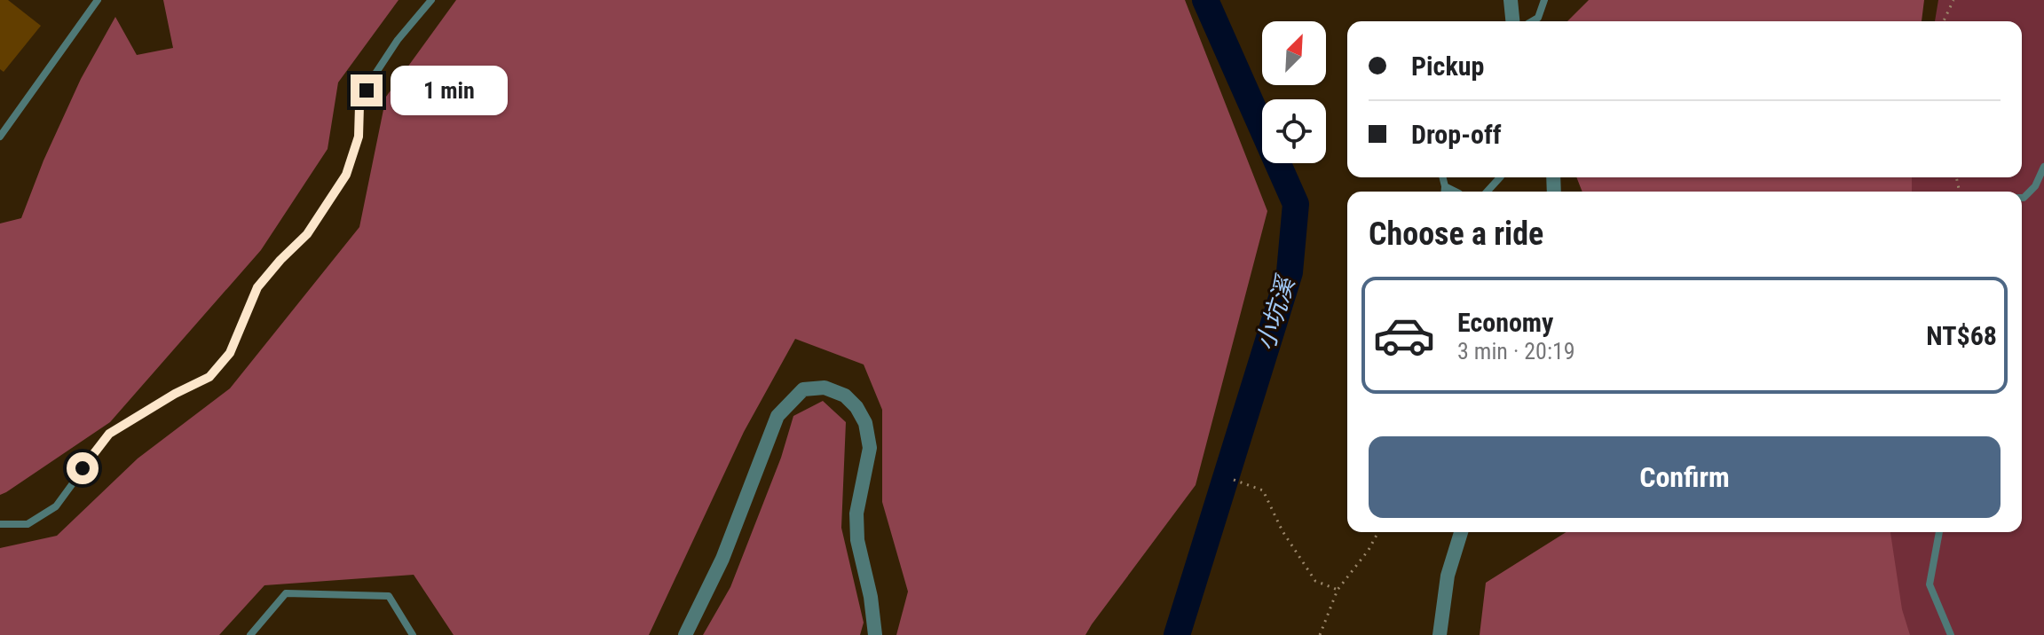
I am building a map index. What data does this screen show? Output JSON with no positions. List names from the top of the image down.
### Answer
{
  "water": ["小坑溪"],
  "north": "top right",
  "page": {
    "banner": ["Pickup", "Drop-off"],
    "bubble": "1 min",
    "heading": "Choose a ride",
    "list": [
      {
        "name": "Economy",
        "note": "3 min · 20:19",
        "value": "NT$68"
      }
    ],
    "buttons": "Confirm"
  }
}
